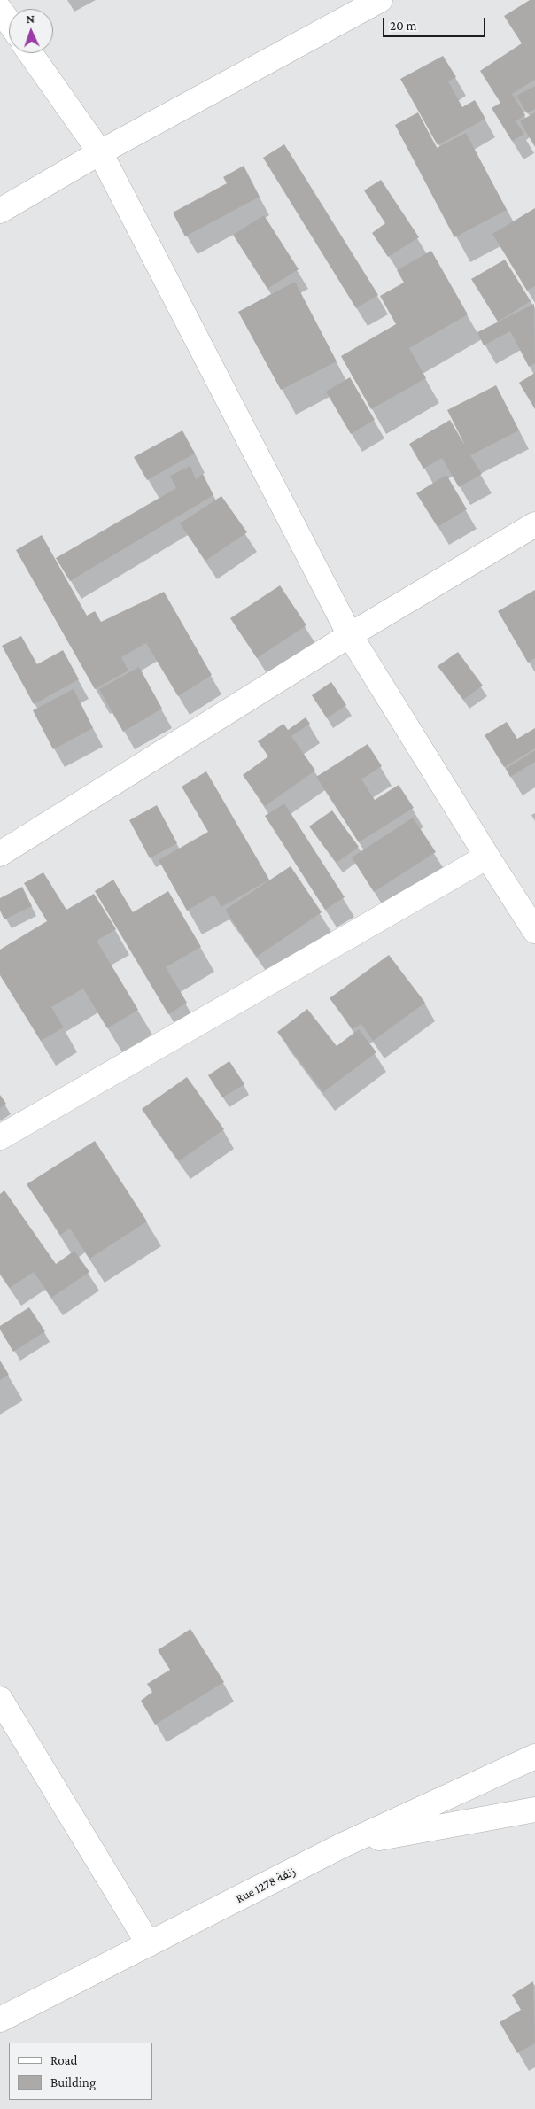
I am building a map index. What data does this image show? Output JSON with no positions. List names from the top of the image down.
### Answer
{
  "streets": {
    "street": ["Rue 1278 زنقة"]
  },
  "legend": ["Road", "Building"],
  "scale_bar": "20 m",
  "north": "top"
}
